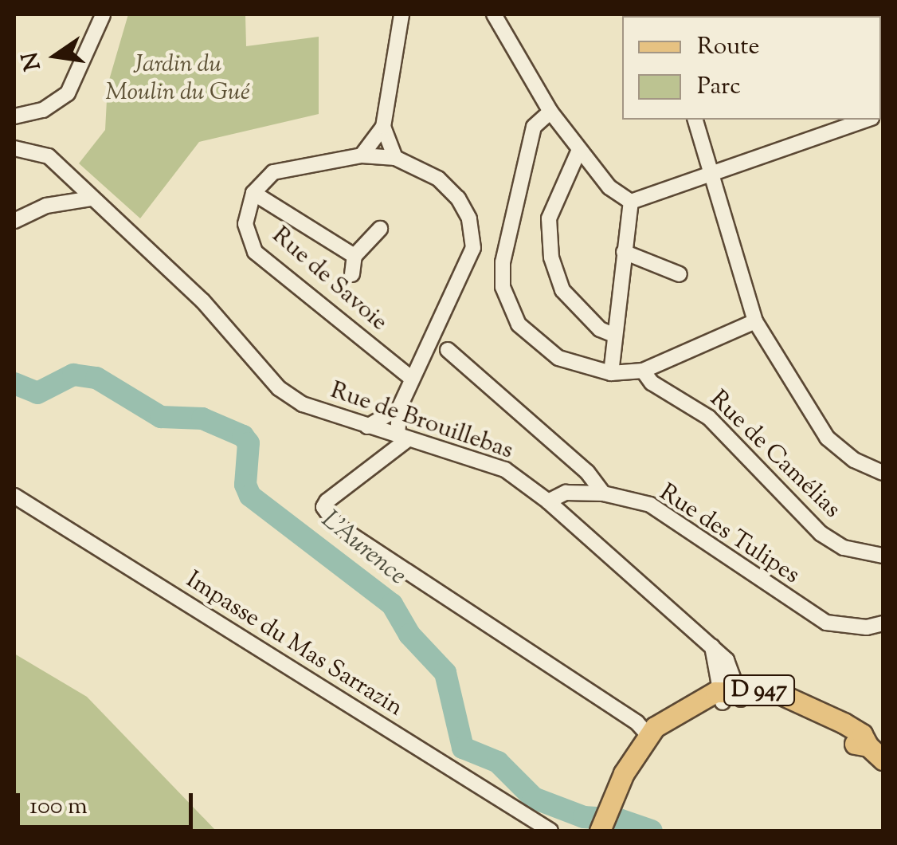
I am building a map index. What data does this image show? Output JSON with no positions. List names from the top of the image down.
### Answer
{
  "streets": {
    "main road": ["D 947"],
    "street": [
      "Rue de Savoie",
      "Rue de Brouillebas",
      "Rue de Camélias",
      "Rue des Tulipes",
      "Impasse du Mas Sarrazin"
    ]
  },
  "crossings": [
    ["Rue de Brouillebas", "Rue des Tulipes"],
    ["Rue de Brouillebas", "D 947"]
  ],
  "water": ["L'Aurence"],
  "parks": ["Jardin du Moulin du Gué"],
  "legend": ["Route", "Parc"],
  "scale_bar": "100 m",
  "north": "left"
}
